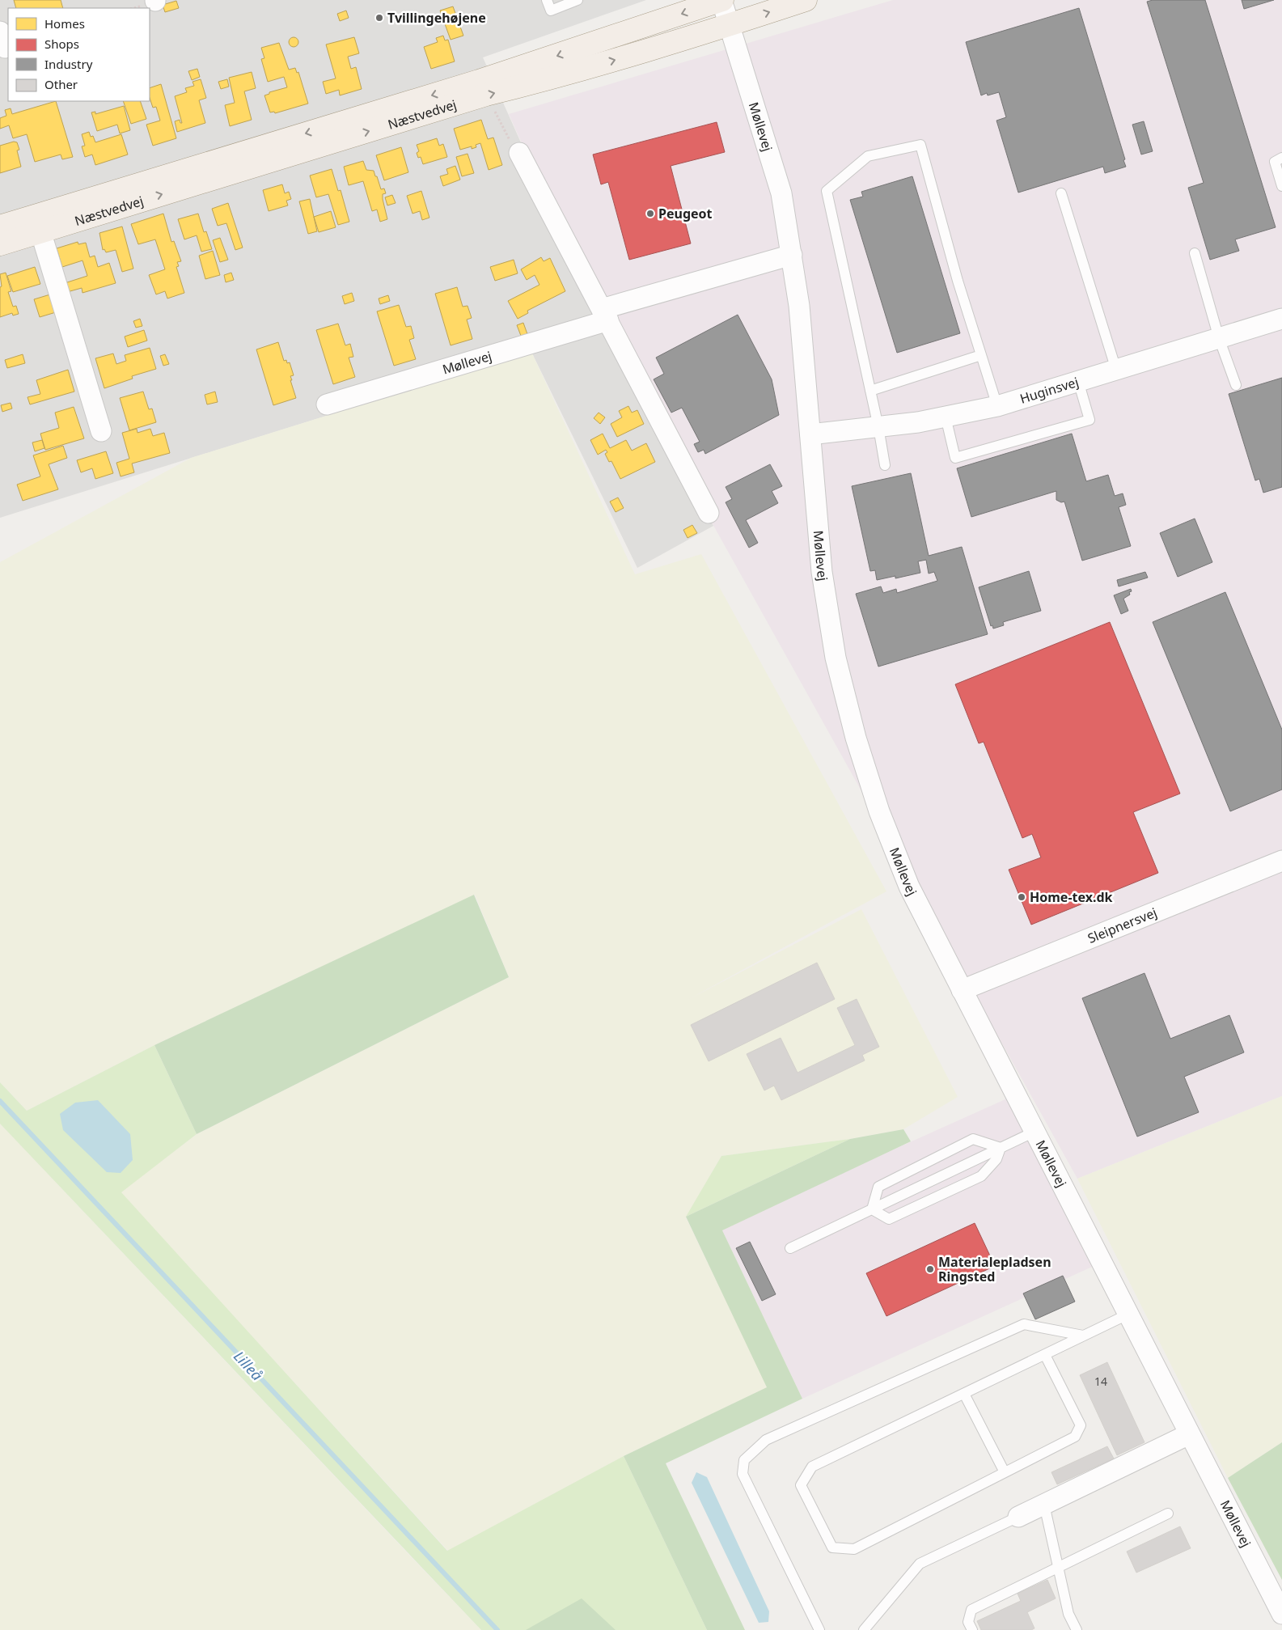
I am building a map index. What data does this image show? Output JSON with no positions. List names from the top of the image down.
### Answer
{
  "streets": {
    "main road": ["Næstvedvej"],
    "street": ["Møllevej", "Huginsvej", "Sleipnersvej"]
  },
  "crossings": [
    ["Næstvedvej", "Møllevej"],
    ["Møllevej", "Huginsvej"],
    ["Møllevej", "Sleipnersvej"]
  ],
  "water": ["Lilleå"],
  "places": [
    "Tvillingehøjene",
    "Peugeot",
    "Home-tex.dk",
    "Materialepladsen Ringsted"
  ],
  "house_numbers": ["14"],
  "legend": [
    "Homes",
    "Shops",
    "Industry",
    "Other"
  ]
}
